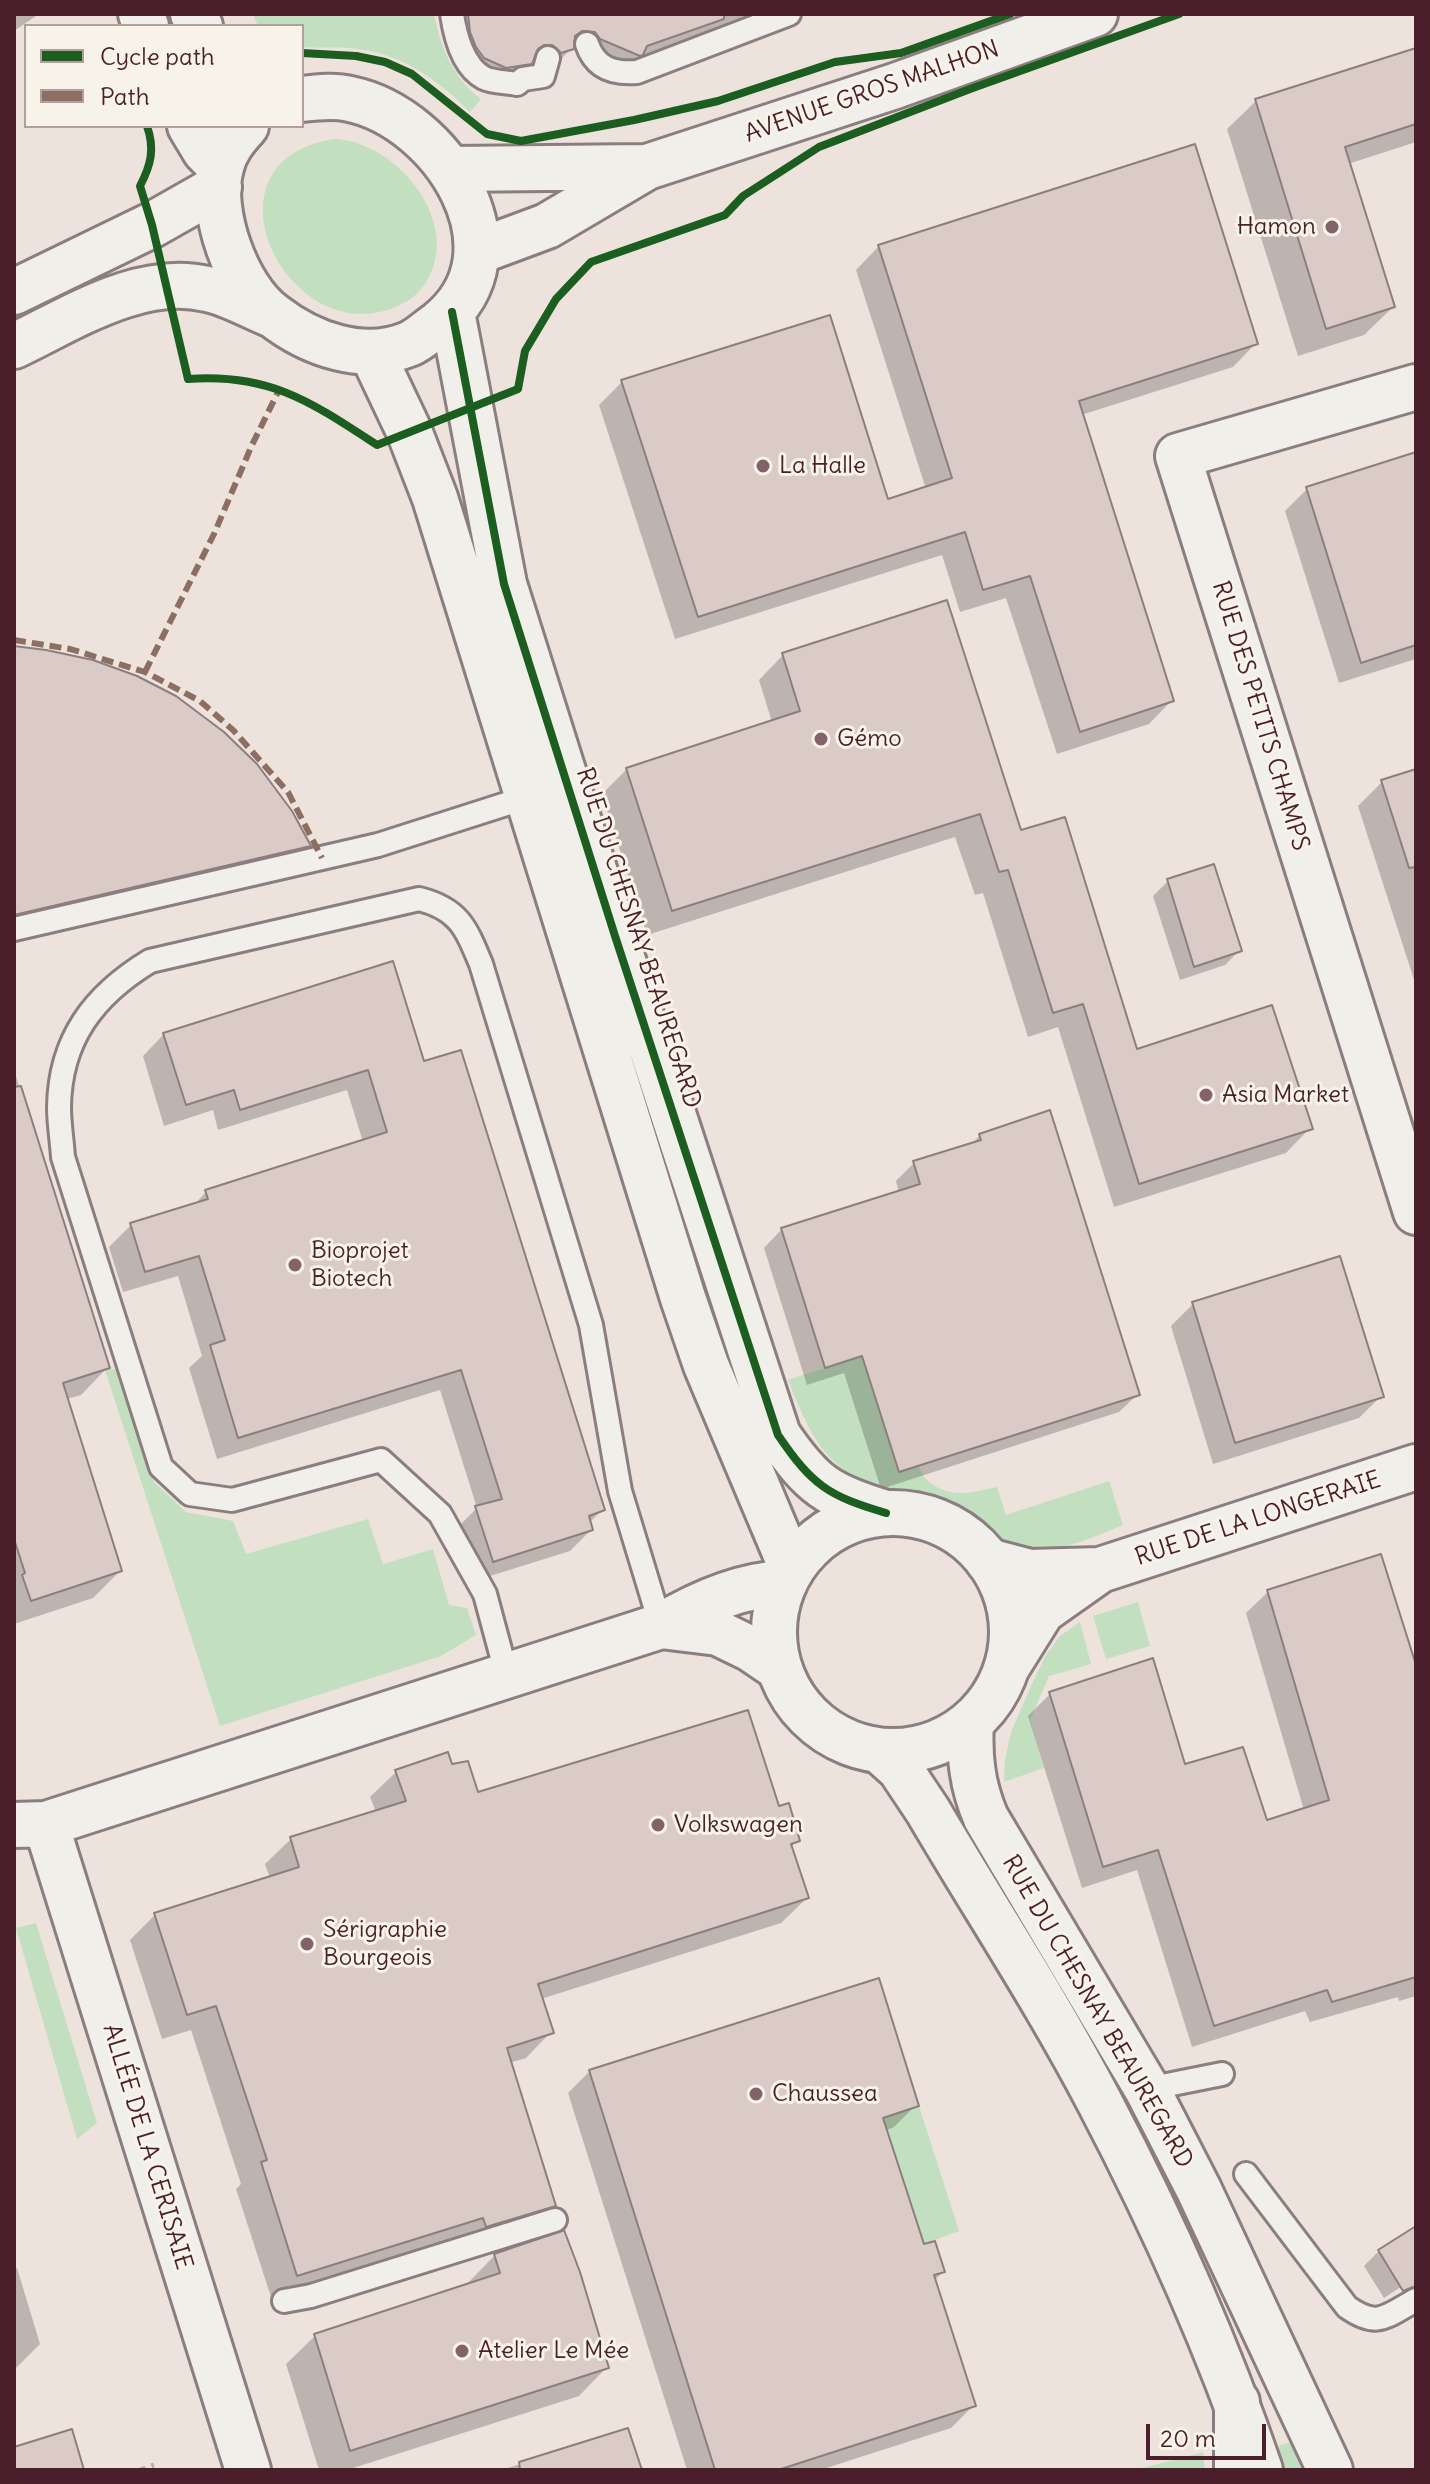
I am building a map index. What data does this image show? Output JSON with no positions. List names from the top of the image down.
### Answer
{
  "streets": {
    "main road": [
      "AVENUE GROS MALHON",
      "RUE DES PETITS CHAMPS",
      "RUE DU CHESNAY BEAUREGARD",
      "RUE DE LA LONGERAIE",
      "ALLÉE DE LA CERISAIE"
    ]
  },
  "crossings": [
    ["RUE DU CHESNAY BEAUREGARD", "RUE DE LA LONGERAIE"],
    ["RUE DU CHESNAY BEAUREGARD", "ALLÉE DE LA CERISAIE"],
    ["RUE DE LA LONGERAIE", "ALLÉE DE LA CERISAIE"]
  ],
  "places": [
    "Hamon",
    "La Halle",
    "Gémo",
    "Asia Market",
    "Bioprojet Biotech",
    "Volkswagen",
    "Sérigraphie Bourgeois",
    "Chaussea",
    "Atelier Le Mée"
  ],
  "legend": ["Cycle path", "Path"],
  "scale_bar": "20 m"
}
